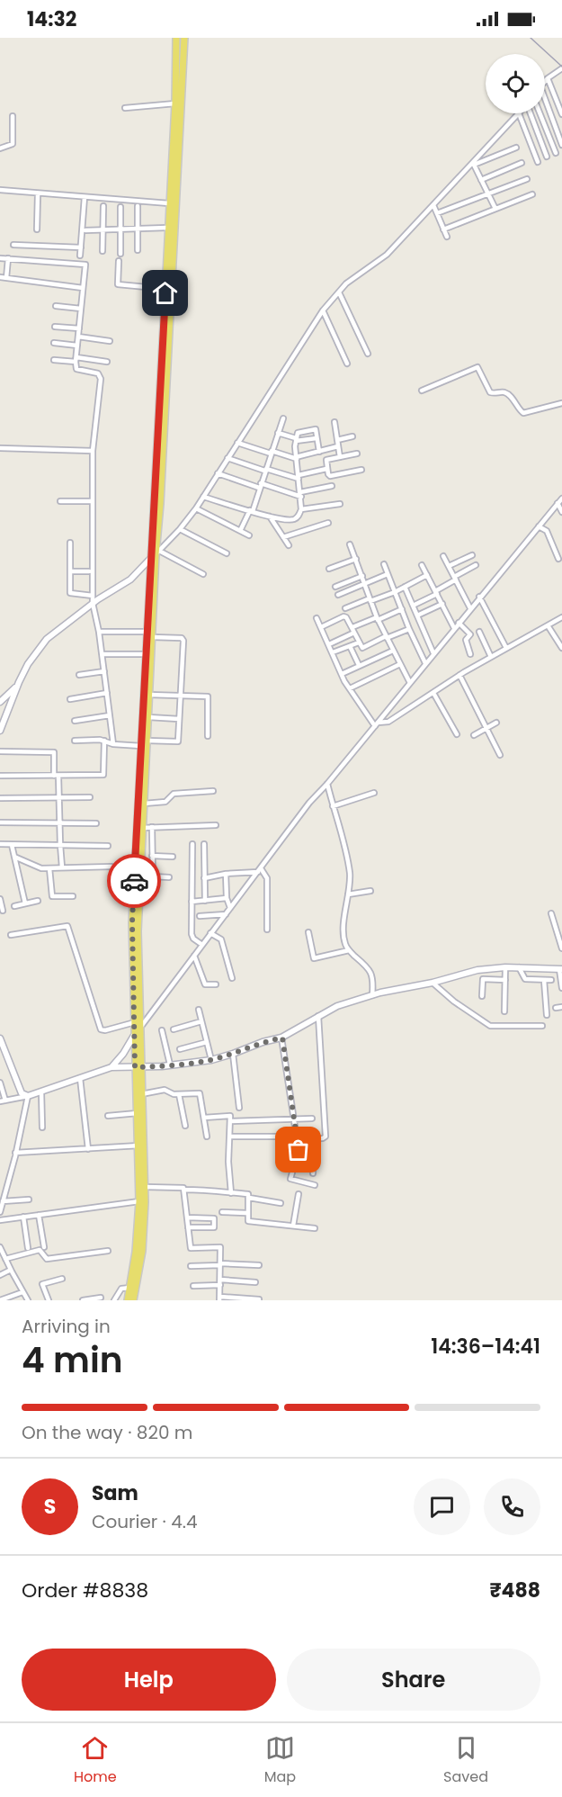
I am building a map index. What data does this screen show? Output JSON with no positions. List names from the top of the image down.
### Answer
{
  "page": {
    "status": "14:32",
    "heading": ["4 min", "Arriving in", "14:36–14:41"],
    "panel": [
      "Sam",
      "Courier · 4.4",
      "Order #8838",
      "₹488"
    ],
    "bar": "On the way · 820 m",
    "round": "S",
    "buttons": ["Help", "Share"],
    "tabs": ["Home", "Map", "Saved"]
  }
}
